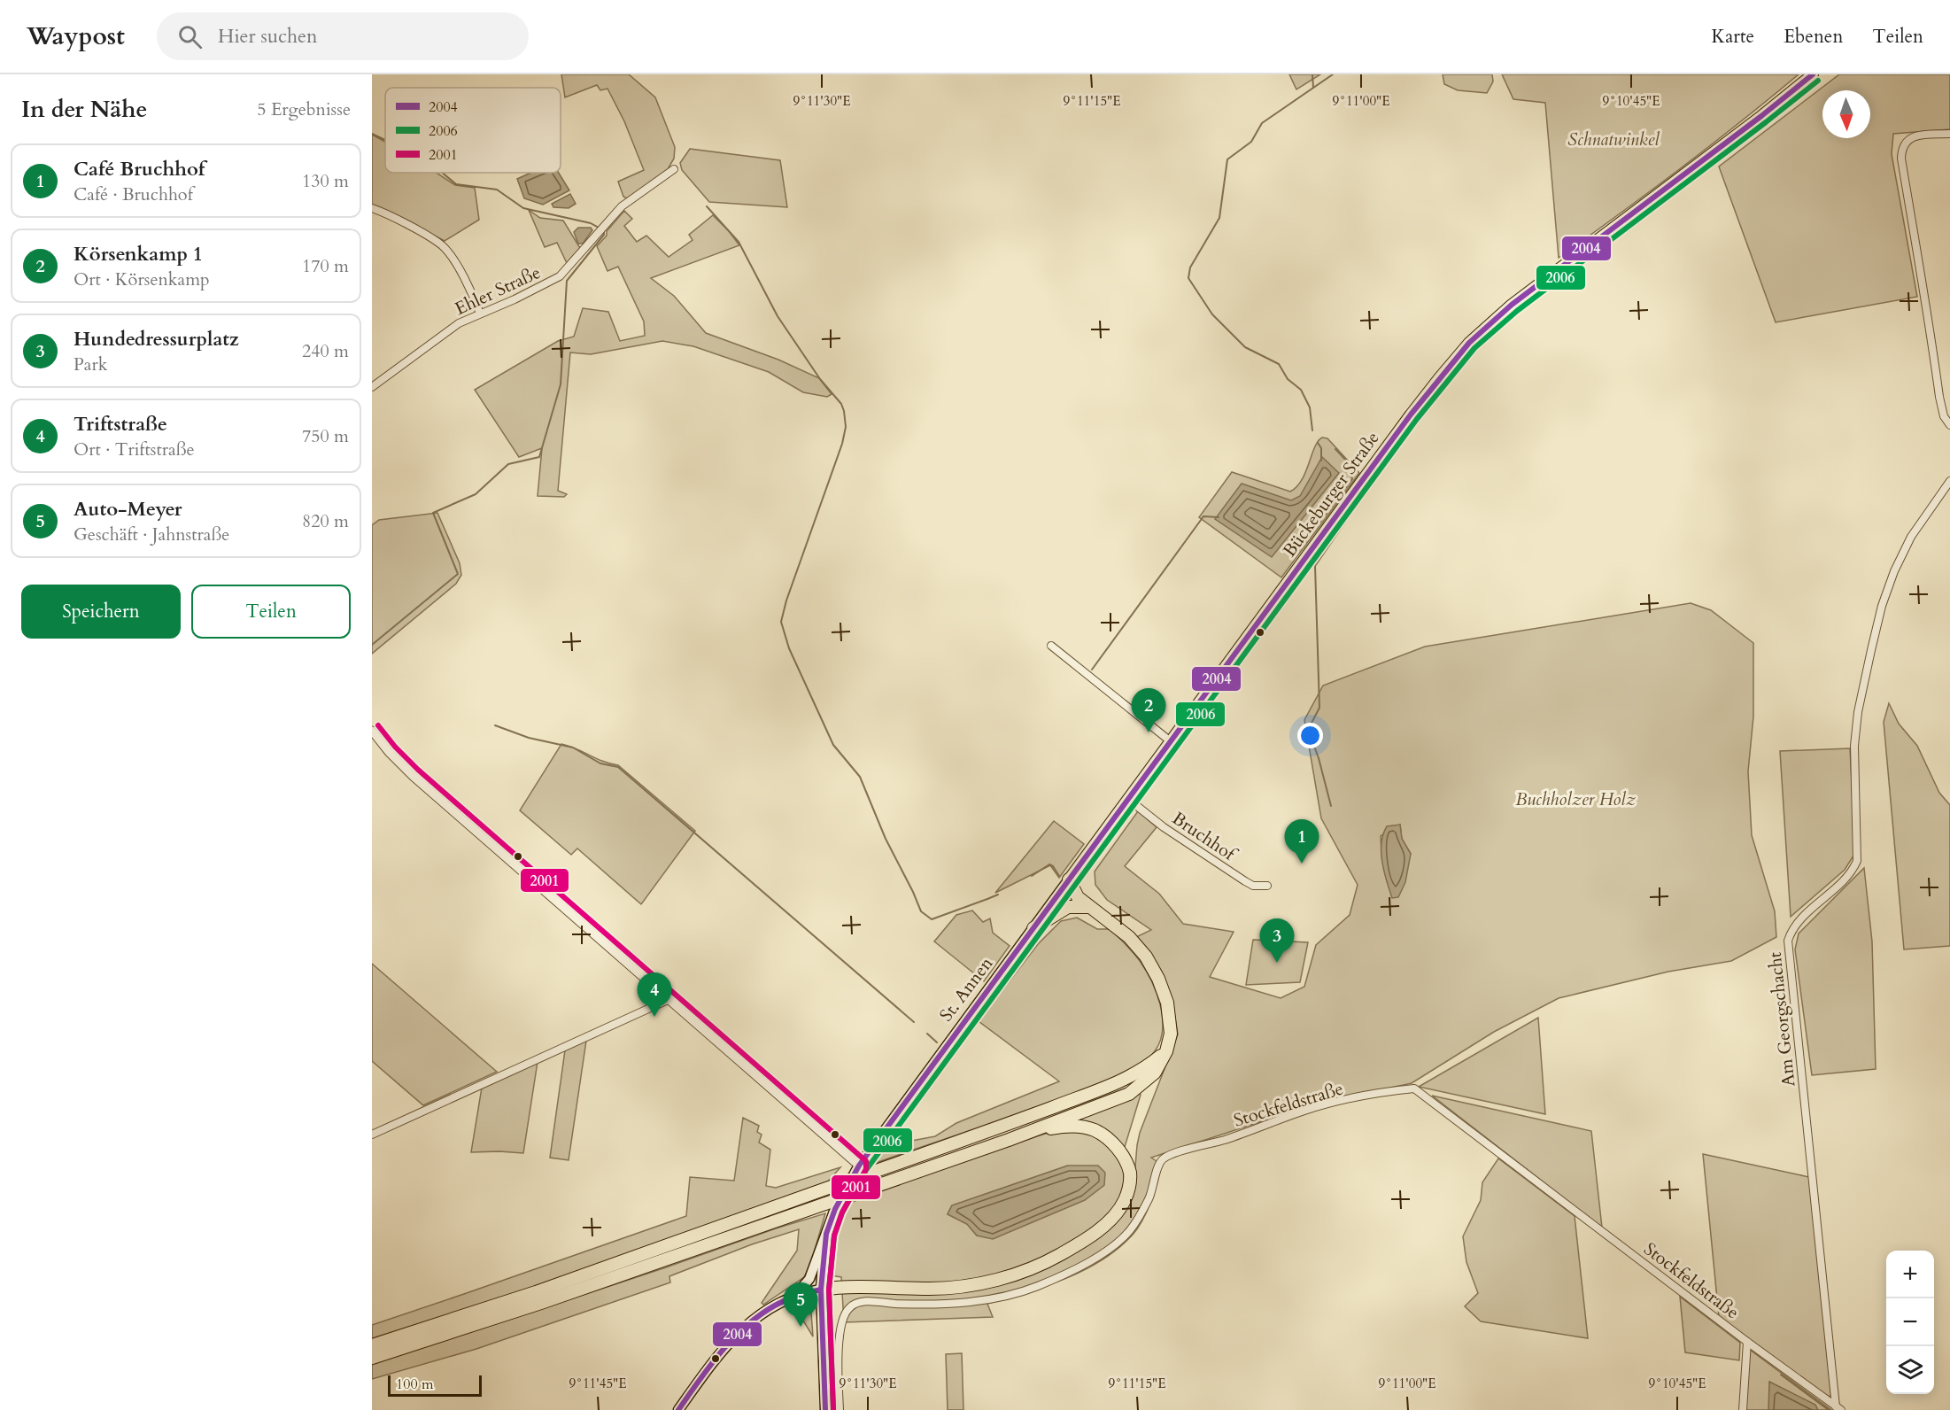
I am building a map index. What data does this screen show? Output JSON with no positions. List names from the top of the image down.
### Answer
{
  "streets": {
    "main road": ["Bückeburger Straße", "St. Annen"],
    "street": [
      "Ehler Straße",
      "Bruchhof",
      "Am Georgschacht",
      "Stockfeldstraße"
    ]
  },
  "crossings": [
    ["Bückeburger Straße", "St. Annen"],
    ["Bruchhof", "St. Annen"],
    ["Am Georgschacht", "Stockfeldstraße"]
  ],
  "parks": ["Schnatwinkel", "Buchholzer Holz"],
  "lines": ["transit line 2004", "transit line 2006", "transit line 2001"],
  "legend": ["2004", "2006", "2001"],
  "scale_bar": "100 m",
  "north": "bottom",
  "page": {
    "header": "Waypost",
    "search": "Hier suchen",
    "nav": ["Karte", "Ebenen", "Teilen"],
    "heading": ["In der Nähe", "5 Ergebnisse"],
    "list": [
      {
        "mark": "1",
        "name": "Café Bruchhof",
        "note": "Café · Bruchhof",
        "value": "130 m"
      },
      {
        "mark": "2",
        "name": "Körsenkamp 1",
        "note": "Ort · Körsenkamp",
        "value": "170 m"
      },
      {
        "mark": "3",
        "name": "Hundedressurplatz",
        "note": "Park",
        "value": "240 m"
      },
      {
        "mark": "4",
        "name": "Triftstraße",
        "note": "Ort · Triftstraße",
        "value": "750 m"
      },
      {
        "mark": "5",
        "name": "Auto-Meyer",
        "note": "Geschäft · Jahnstraße",
        "value": "820 m"
      }
    ],
    "buttons": ["Speichern", "Teilen"],
    "pins": [
      "2",
      "1",
      "3",
      "4",
      "5"
    ],
    "map_buttons": ["+", "−"],
    "scale": "100 m"
  },
  "coordinates": [
    "9°11'30\"E",
    "9°11'15\"E",
    "9°11'00\"E",
    "9°10'45\"E",
    "9°11'45\"E"
  ]
}
